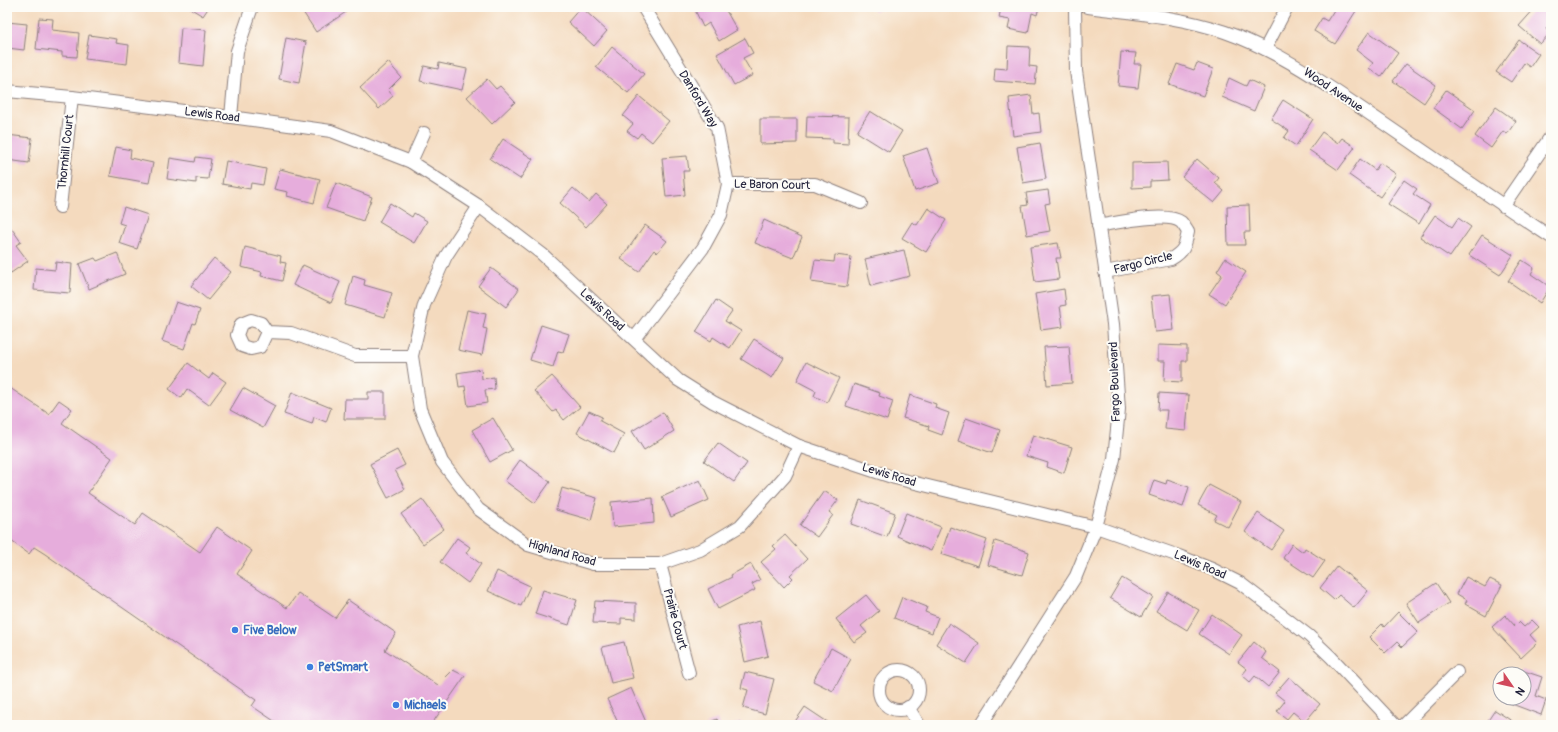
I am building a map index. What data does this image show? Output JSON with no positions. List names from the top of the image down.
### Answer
{
  "streets": {
    "street": [
      "Wood Avenue",
      "Danford Way",
      "Lewis Road",
      "Thornhill Court",
      "Le Baron Court",
      "Fargo Circle",
      "Fargo Boulevard",
      "Highland Road",
      "Prairie Court"
    ]
  },
  "crossings": [
    ["Danford Way", "Lewis Road"],
    ["Danford Way", "Le Baron Court"],
    ["Lewis Road", "Thornhill Court"],
    ["Lewis Road", "Fargo Boulevard"],
    ["Lewis Road", "Highland Road"],
    ["Fargo Circle", "Fargo Boulevard"],
    ["Highland Road", "Prairie Court"]
  ],
  "places": ["Five Below", "PetSmart", "Michaels"],
  "north": "bottom right"
}
